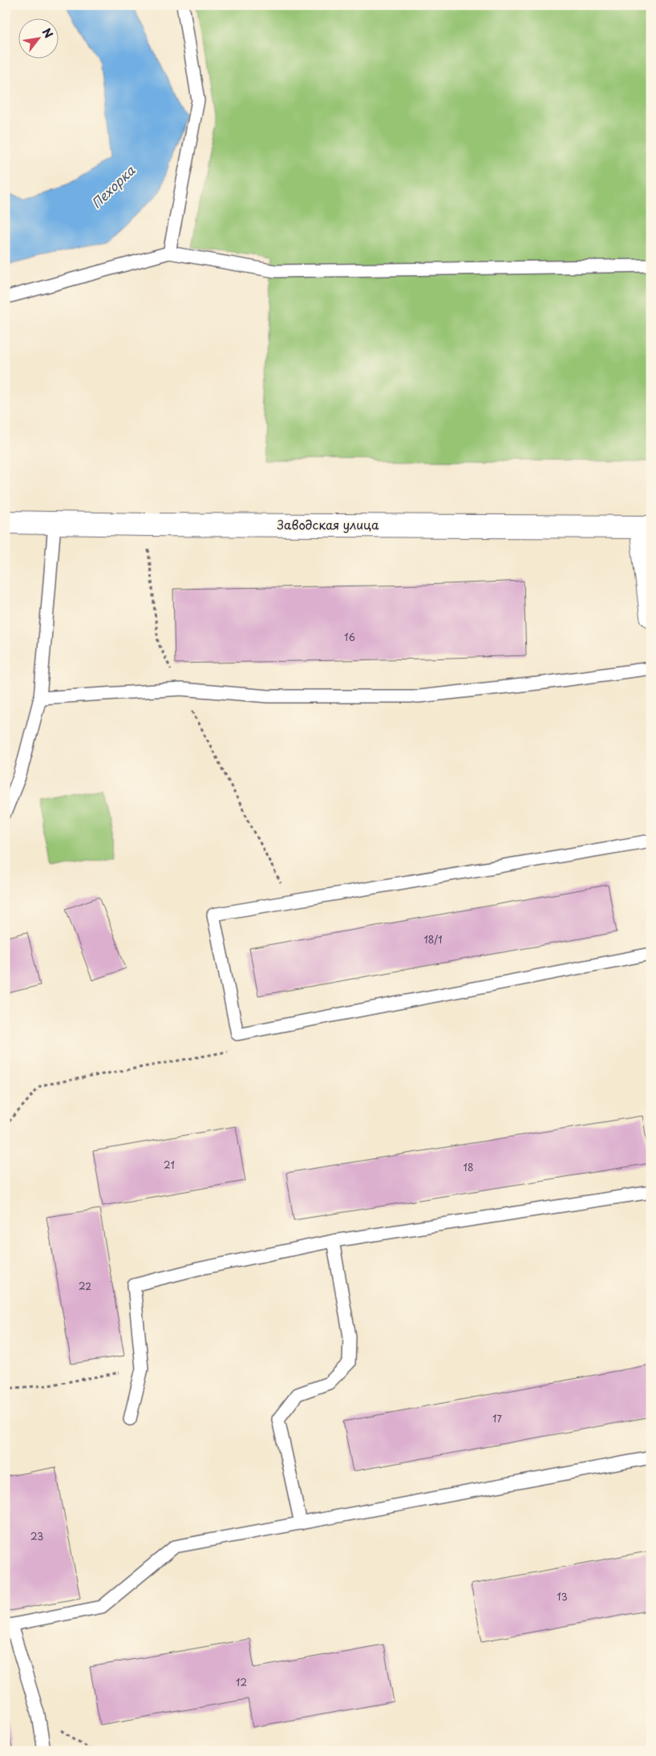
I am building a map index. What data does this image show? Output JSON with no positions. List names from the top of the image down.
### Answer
{
  "streets": {
    "street": ["Заводская улица"]
  },
  "water": ["Пехорка"],
  "house_numbers": [
    "16",
    "18/1",
    "21",
    "18",
    "22",
    "17",
    "23",
    "13",
    "12"
  ],
  "north": "top right"
}
